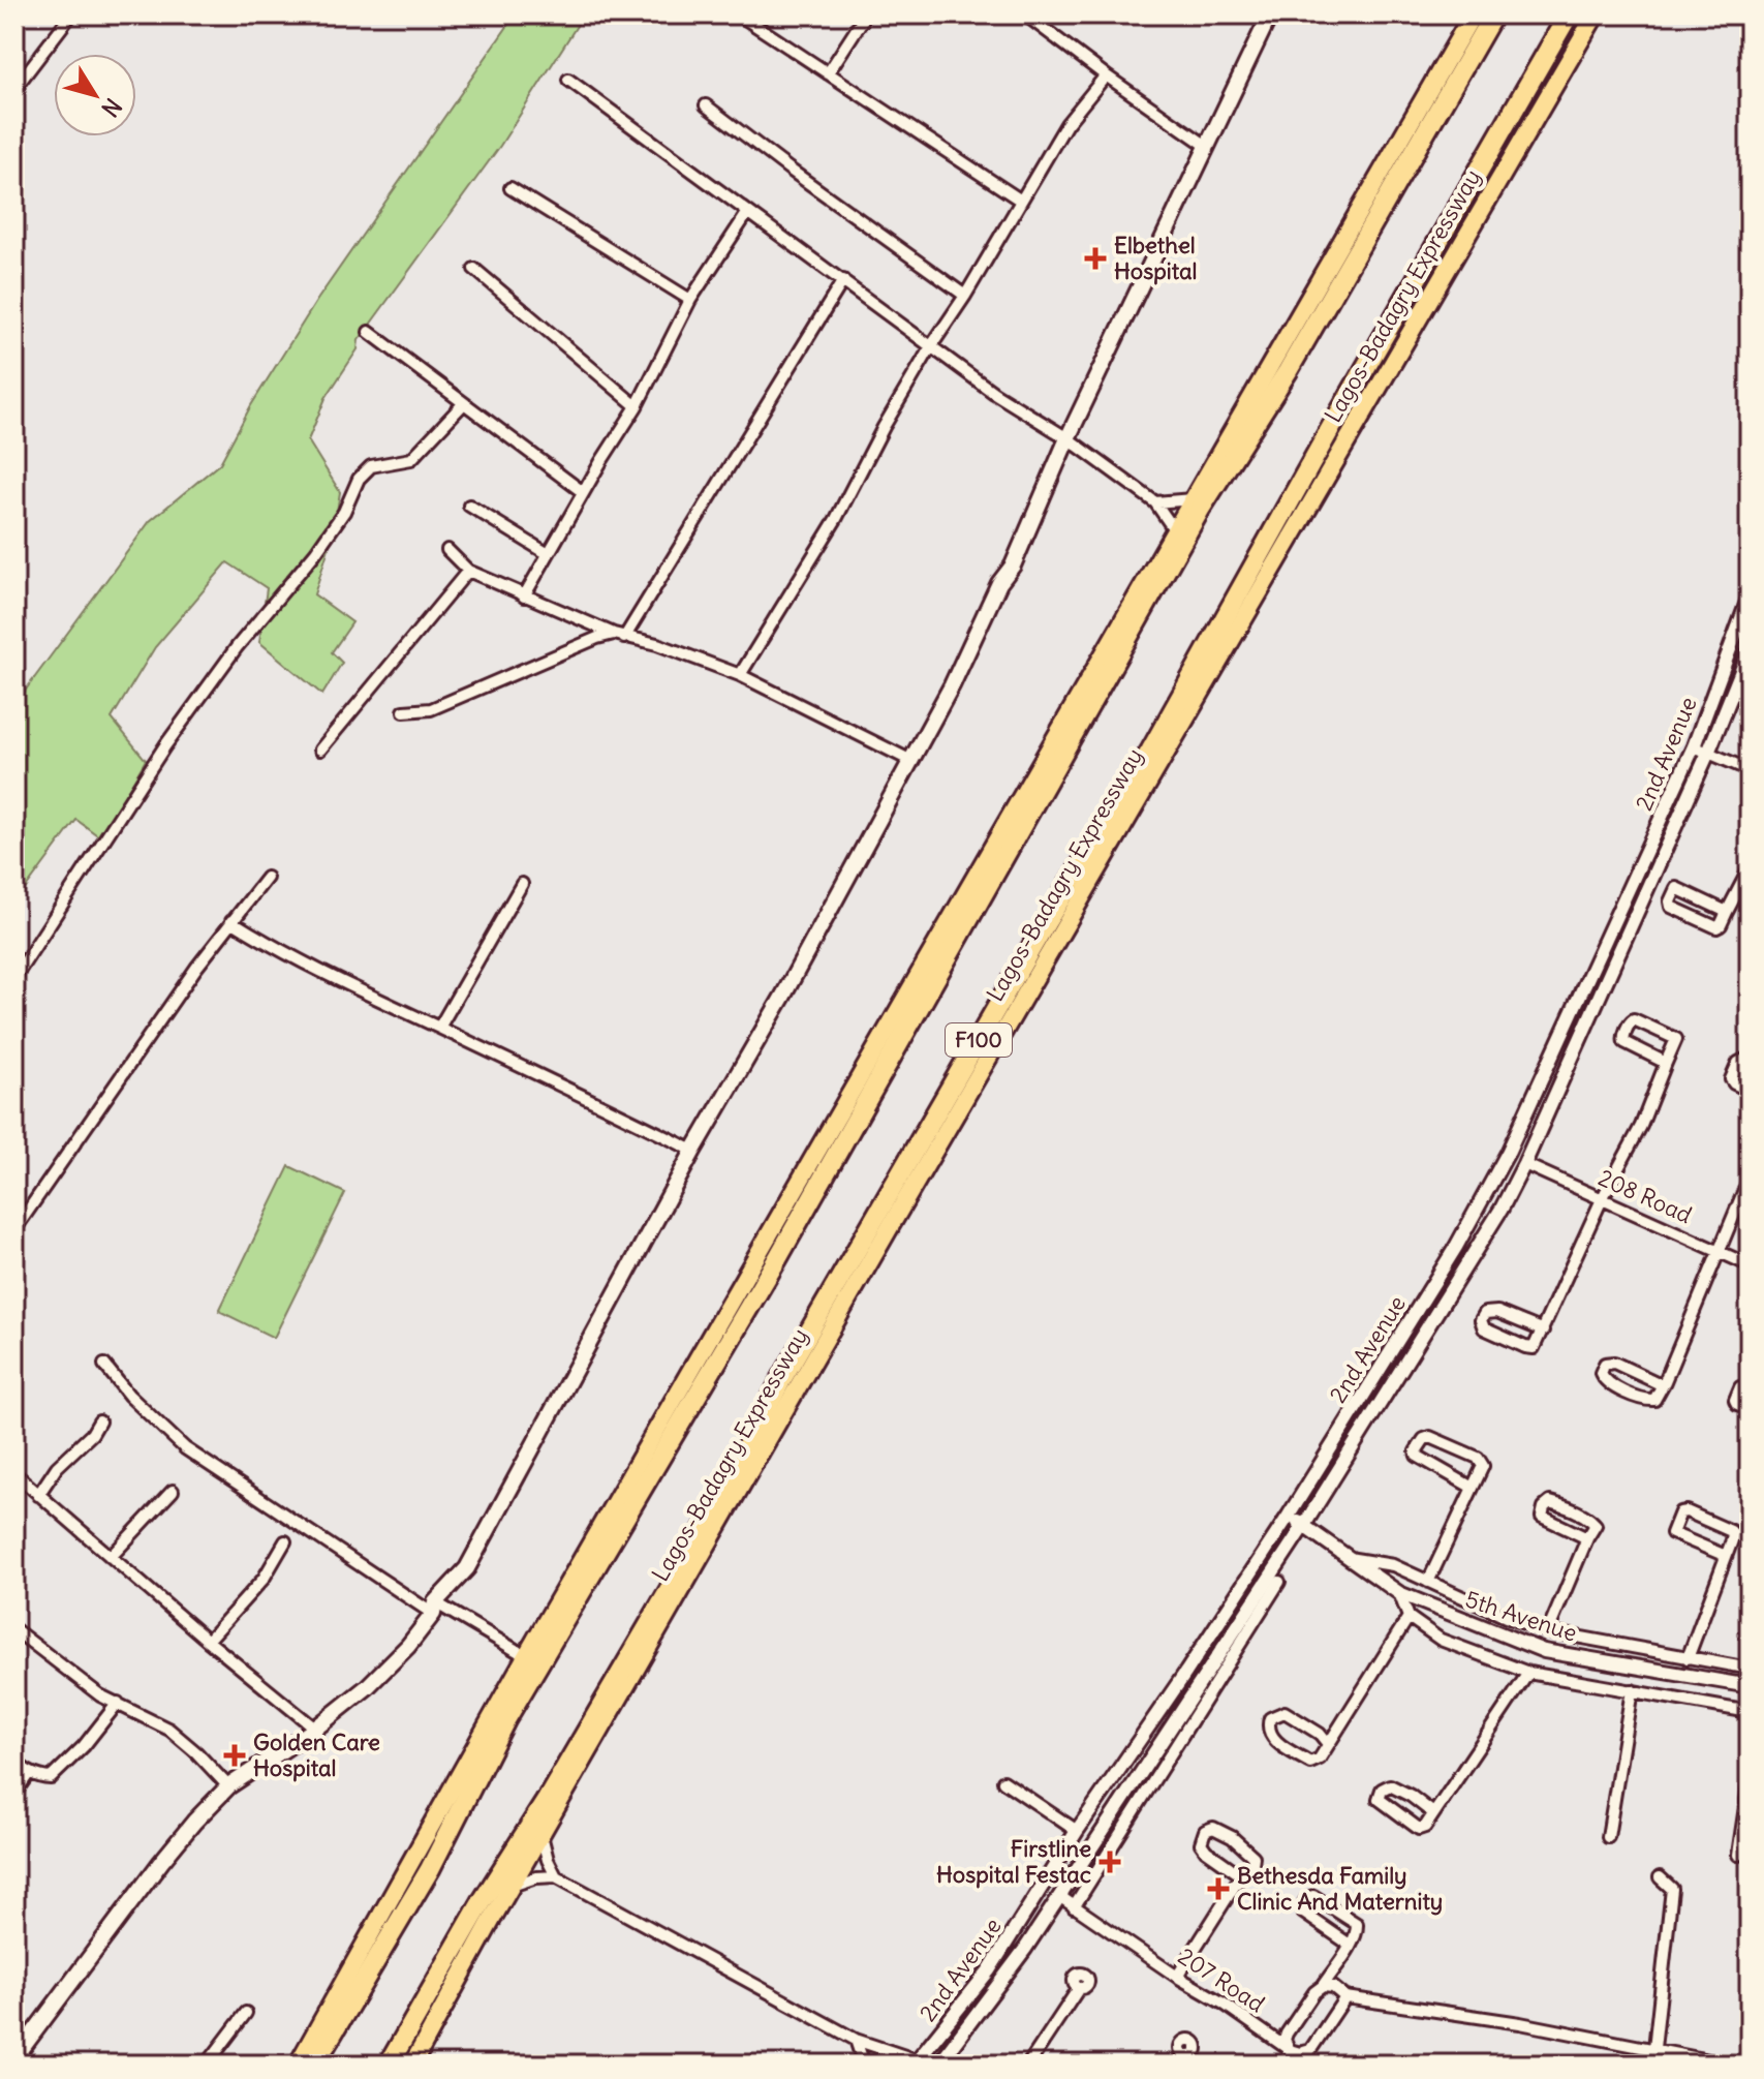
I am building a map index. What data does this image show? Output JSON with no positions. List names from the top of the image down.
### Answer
{
  "streets": {
    "highway": ["Lagos-Badagry Expressway", "F100"],
    "street": [
      "2nd Avenue",
      "208 Road",
      "5th Avenue",
      "207 Road"
    ]
  },
  "crossings": [
    ["2nd Avenue", "208 Road"],
    ["2nd Avenue", "5th Avenue"],
    ["2nd Avenue", "207 Road"]
  ],
  "places": {
    "health": [
      "Elbethel Hospital",
      "Golden Care Hospital",
      "Firstline Hospital Festac",
      "Bethesda Family Clinic And Maternity"
    ]
  },
  "north": "bottom right"
}
